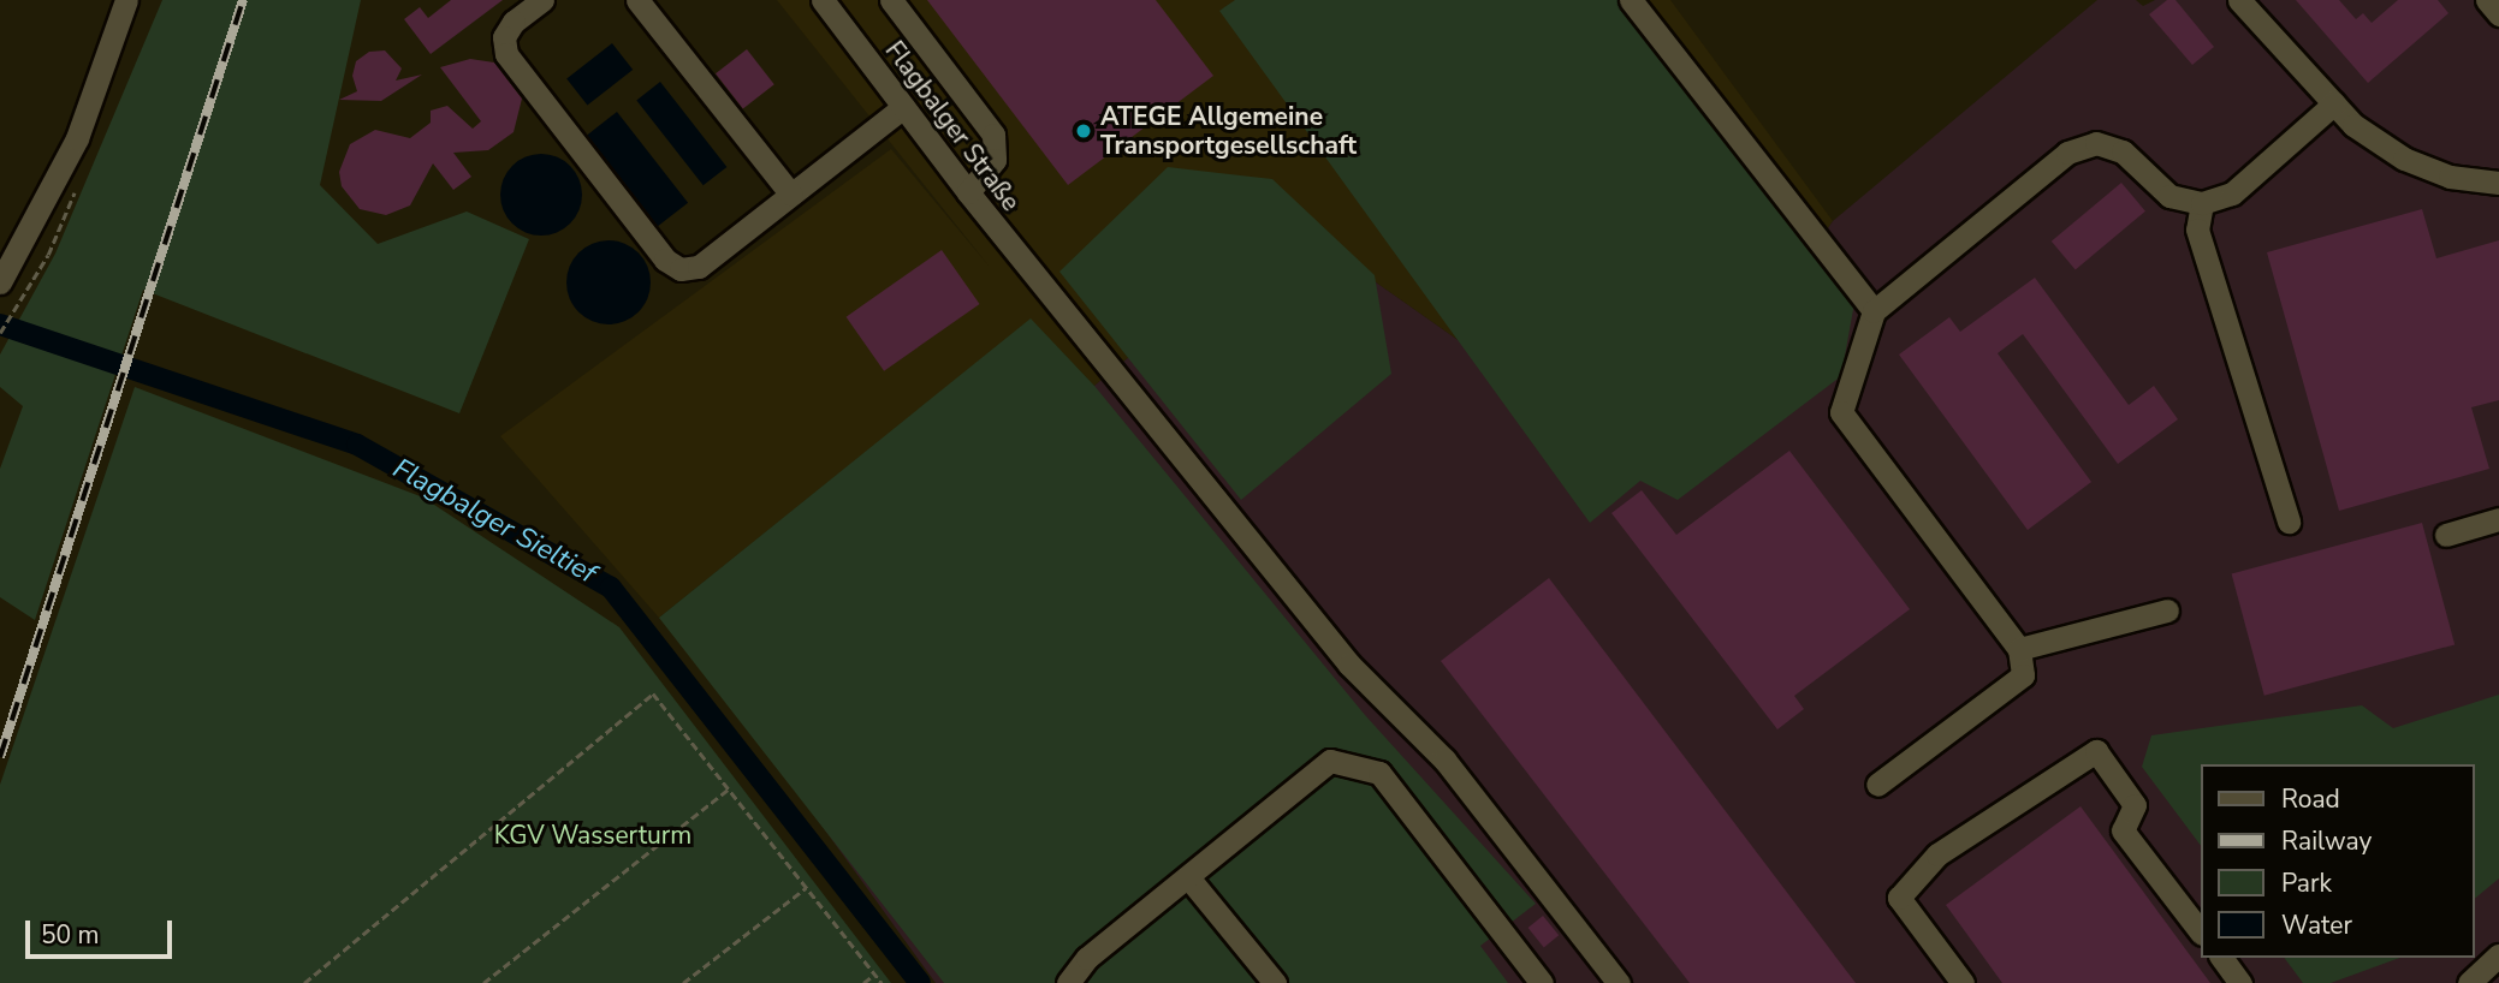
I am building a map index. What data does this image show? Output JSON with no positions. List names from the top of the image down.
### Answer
{
  "streets": {
    "street": ["Flagbalger Straße"]
  },
  "water": ["Flagbalger Sieltief"],
  "parks": ["KGV Wasserturm"],
  "places": ["ATEGE Allgemeine Transportgesellschaft"],
  "legend": [
    "Road",
    "Railway",
    "Park",
    "Water"
  ],
  "scale_bar": "50 m"
}
